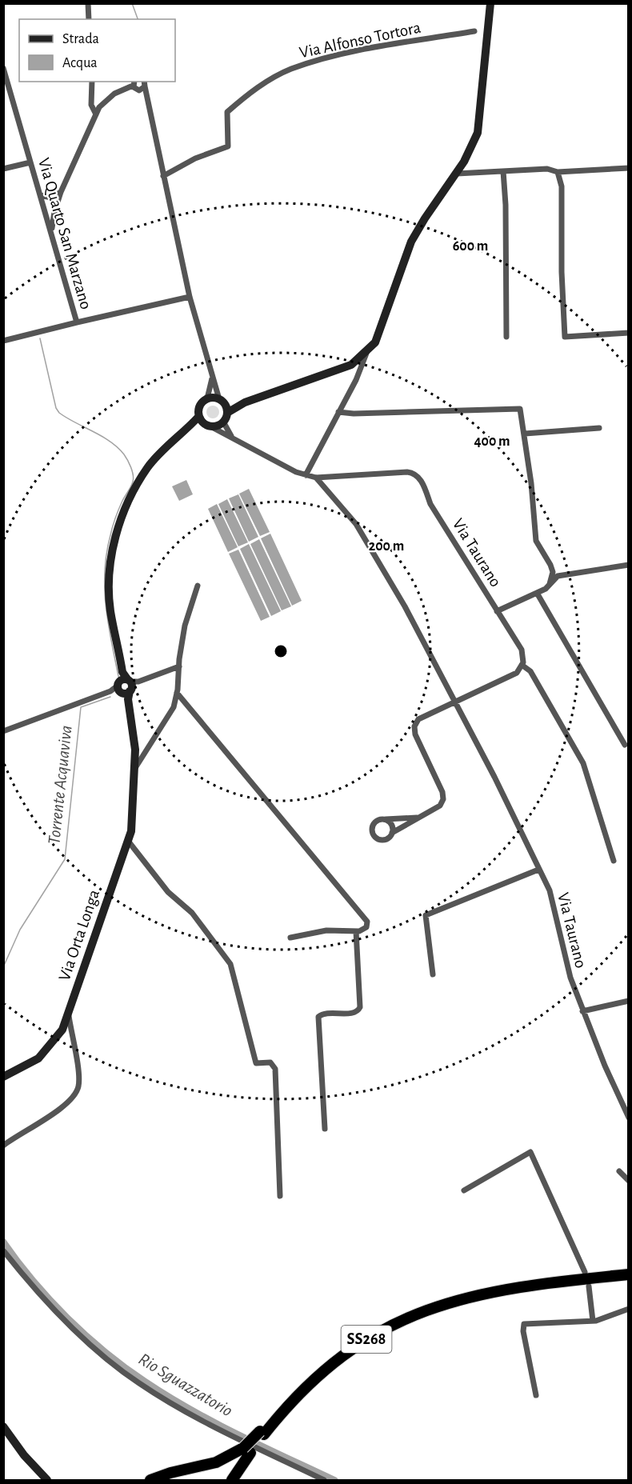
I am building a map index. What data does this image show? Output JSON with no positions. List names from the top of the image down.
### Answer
{
  "streets": {
    "highway": ["SS268"],
    "street": [
      "Via Alfonso Tortora",
      "Via Quarto San Marzano",
      "Via Taurano",
      "Via Orta Longa"
    ]
  },
  "water": ["Torrente Acquaviva", "Rio Sguazzatorio"],
  "legend": ["Strada", "Acqua"],
  "rings": ["600 m", "400 m", "200 m"]
}
